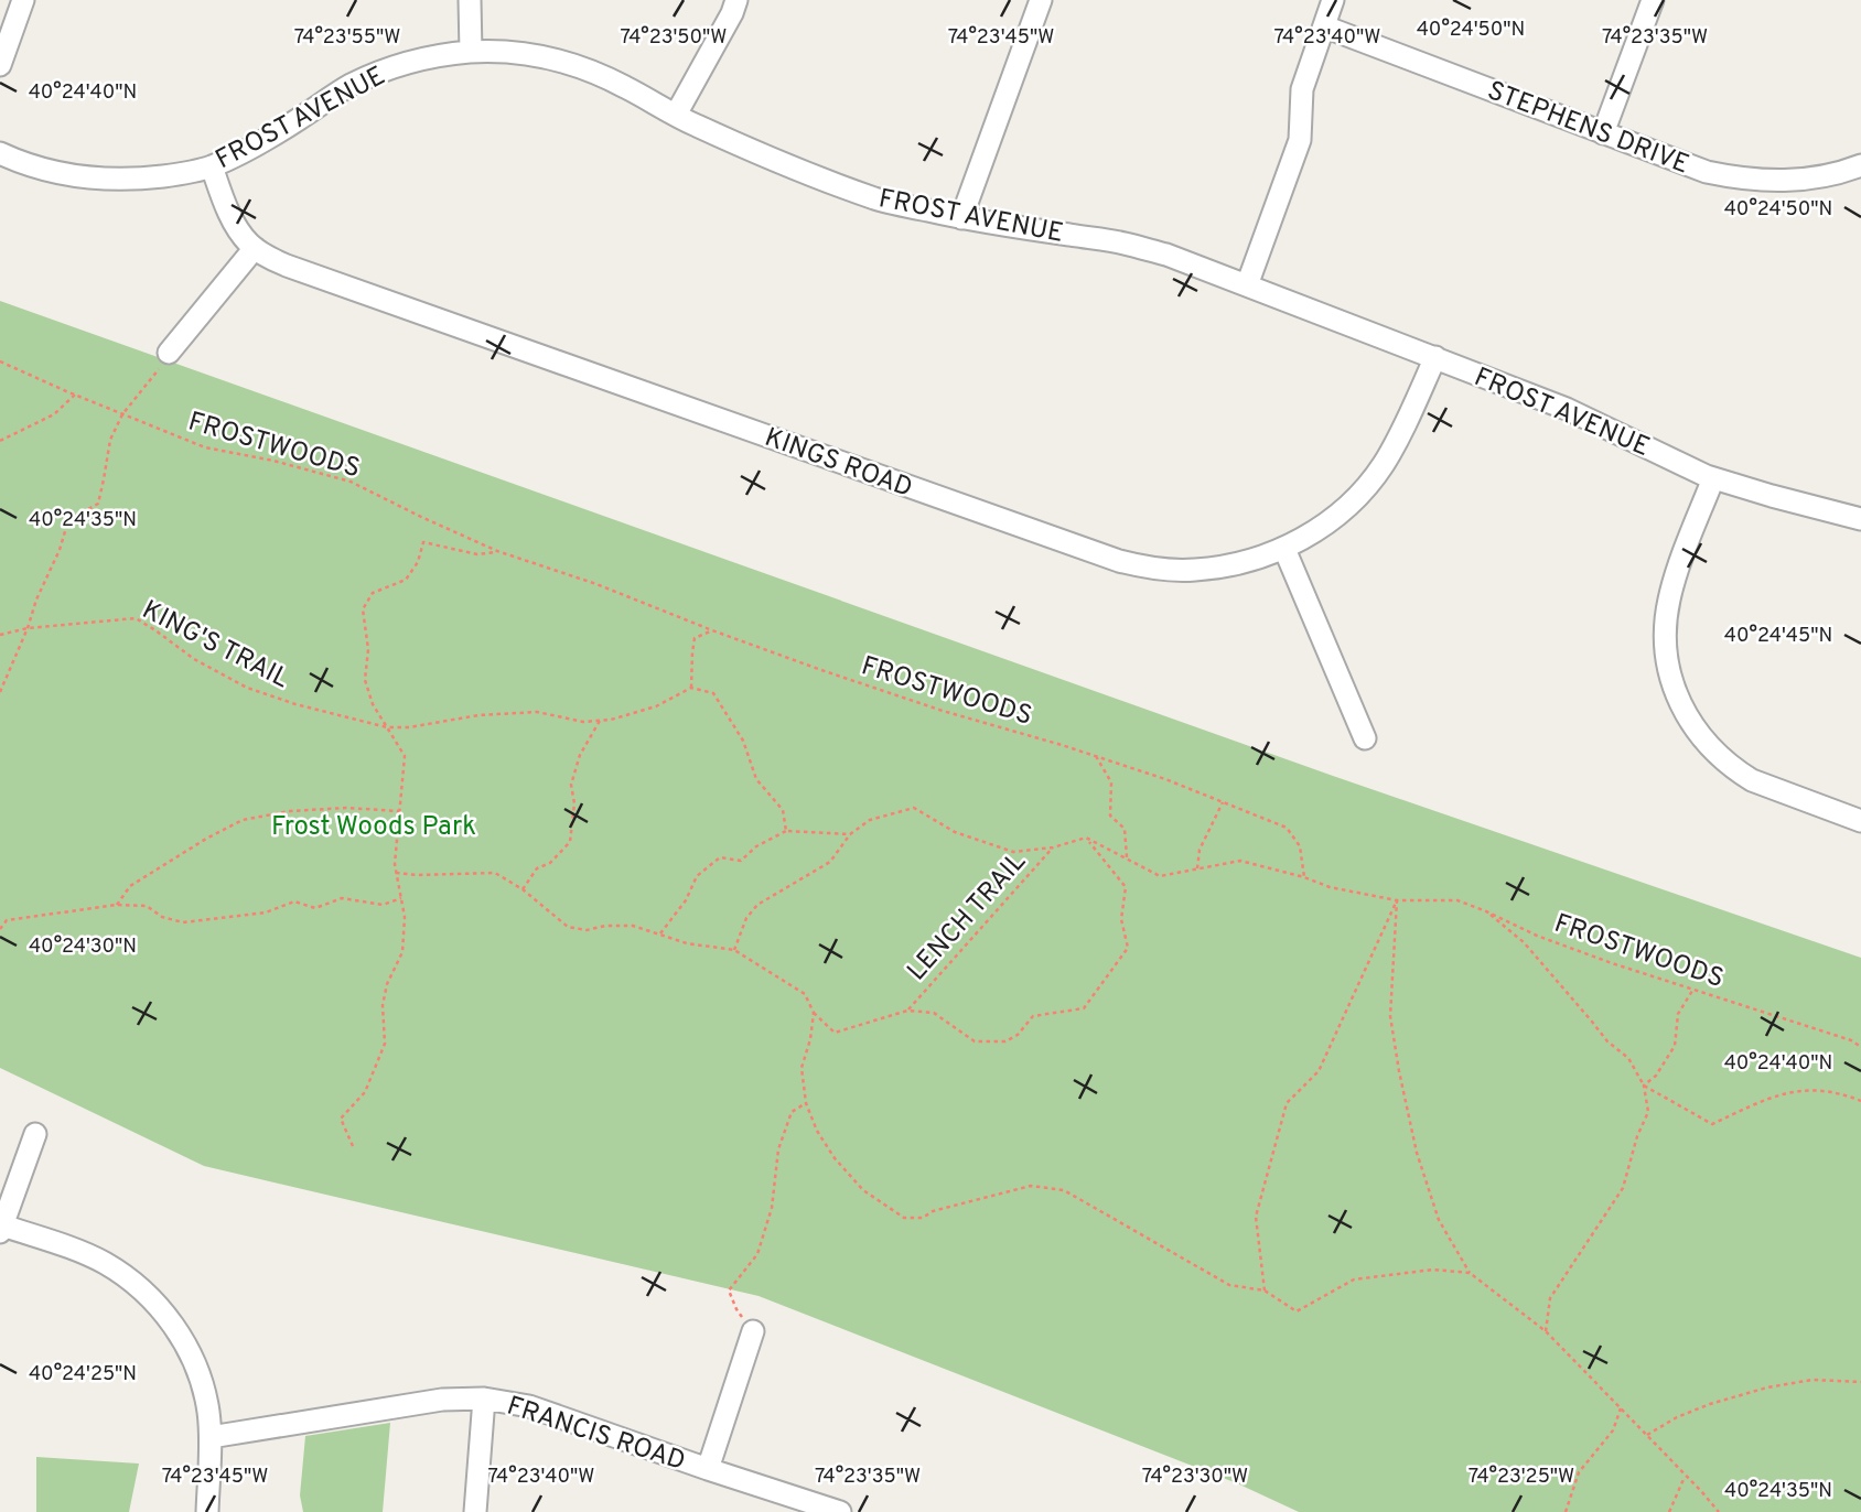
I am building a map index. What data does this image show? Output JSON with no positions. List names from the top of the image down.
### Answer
{
  "streets": {
    "street": [
      "FROST AVENUE",
      "STEPHENS DRIVE",
      "KINGS ROAD",
      "FRANCIS ROAD"
    ],
    "path": ["FROSTWOODS", "KING'S TRAIL", "LENCH TRAIL"]
  },
  "crossings": [
    ["FROST AVENUE", "KINGS ROAD"]
  ],
  "parks": ["Frost Woods Park"],
  "coordinates": [
    "40°24'50\"N",
    "74°23'55\"W",
    "74°23'50\"W",
    "74°23'45\"W",
    "74°23'40\"W",
    "74°23'35\"W",
    "40°24'40\"N",
    "40°24'35\"N",
    "40°24'45\"N",
    "40°24'30\"N",
    "40°24'25\"N",
    "74°23'30\"W",
    "74°23'25\"W"
  ]
}
